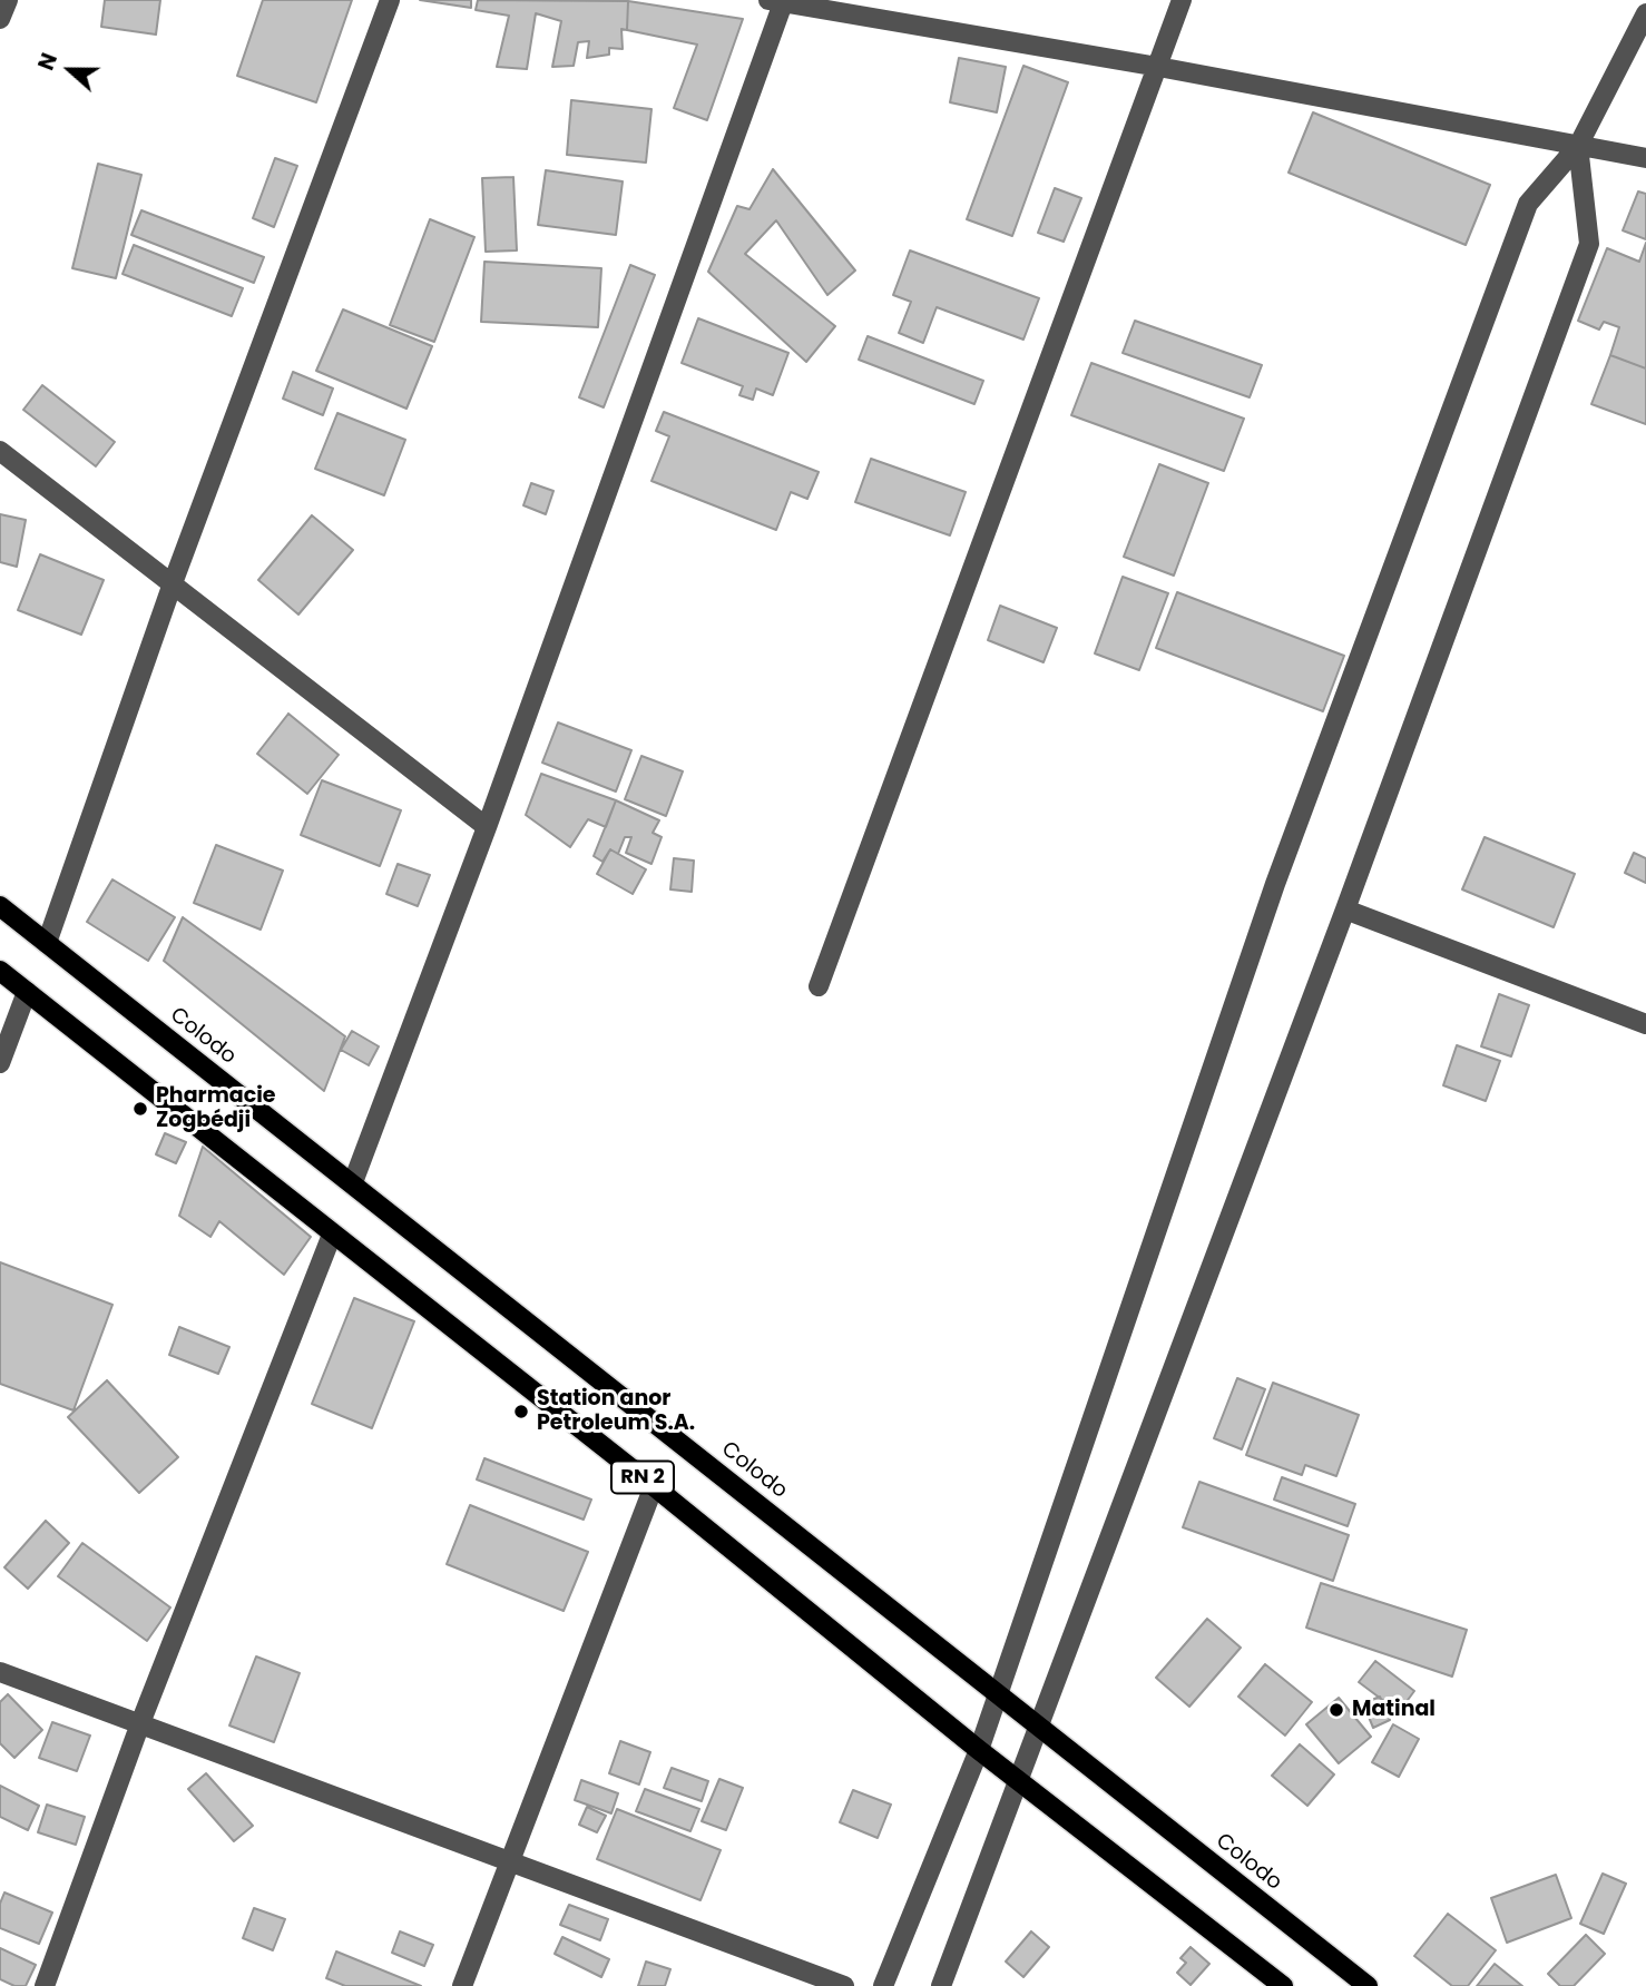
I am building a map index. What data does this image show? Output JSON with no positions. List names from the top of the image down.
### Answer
{
  "streets": {
    "main road": ["Colodo", "RN 2"]
  },
  "places": ["Pharmacie Zogbédji", "Station anor Petroleum S.A.", "Matinal"],
  "north": "left"
}
